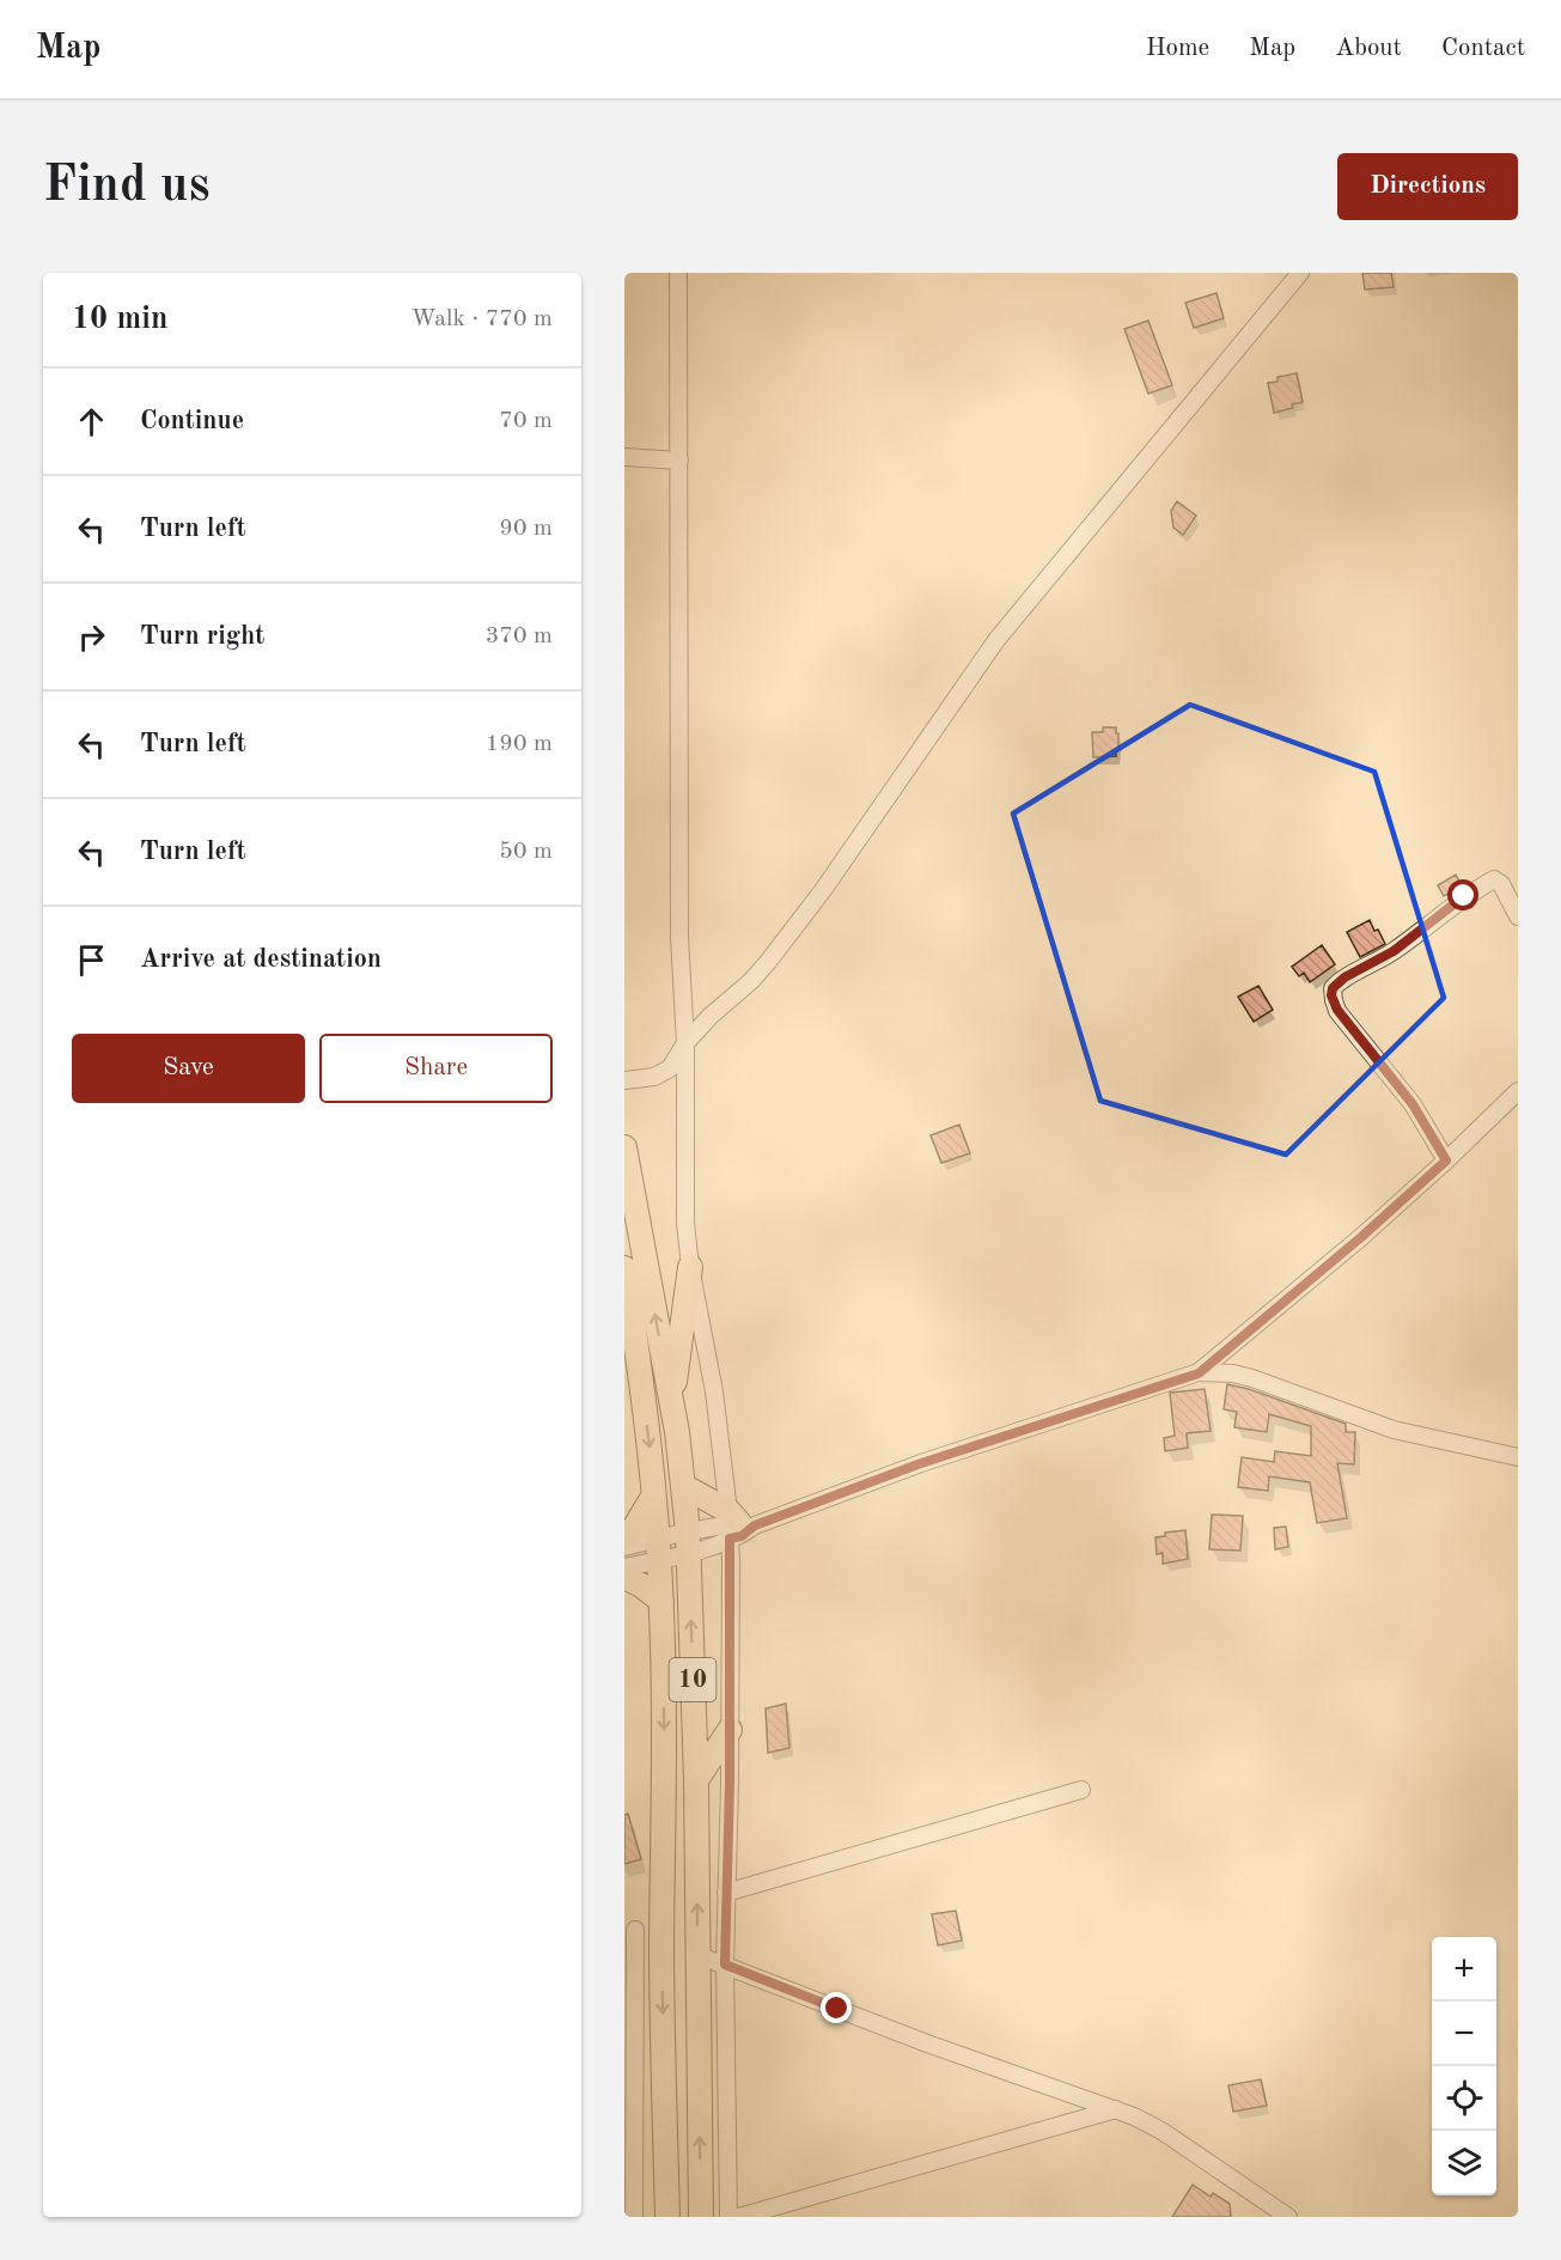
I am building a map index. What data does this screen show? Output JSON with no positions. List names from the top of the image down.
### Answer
{
  "streets": {
    "highway": ["10"]
  },
  "page": {
    "header": "Map",
    "nav": [
      "Home",
      "Map",
      "About",
      "Contact"
    ],
    "buttons": [
      "Directions",
      ["Save", "Share"]
    ],
    "title": "Find us",
    "heading": ["10 min", "Walk · 770 m"],
    "list": [
      ["Continue", "70 m"],
      ["Turn left", "90 m"],
      ["Turn right", "370 m"],
      ["Turn left", "190 m"],
      ["Turn left", "50 m"],
      "Arrive at destination"
    ],
    "map_buttons": ["+", "−"]
  }
}
